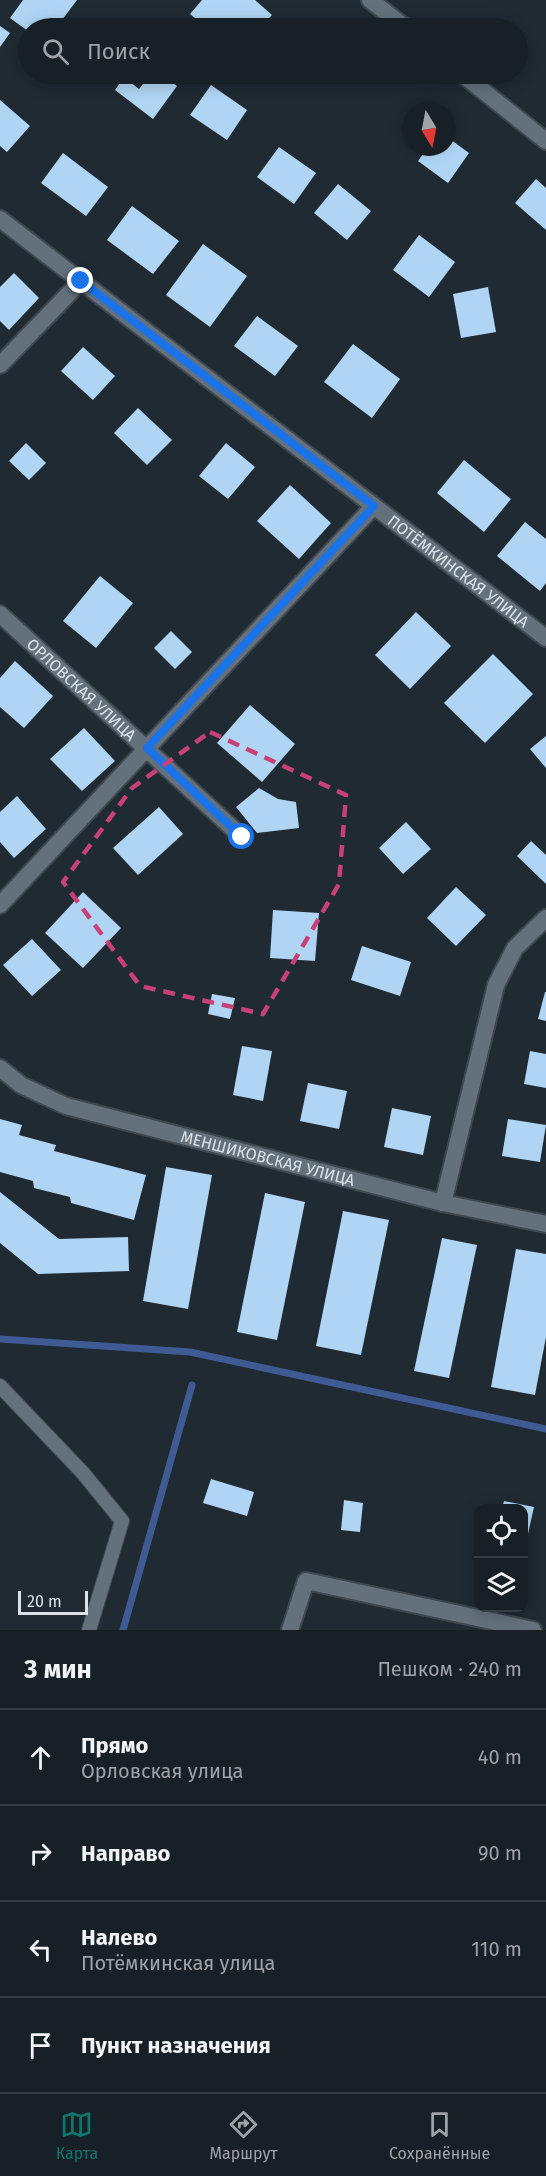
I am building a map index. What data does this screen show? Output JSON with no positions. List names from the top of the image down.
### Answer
{
  "streets": {
    "street": ["ПОТЁМКИНСКАЯ УЛИЦА", "ОРЛОВСКАЯ УЛИЦА", "МЕНШИКОВСКАЯ УЛИЦА"]
  },
  "scale_bar": "20 m",
  "north": "bottom",
  "page": {
    "search": "Поиск",
    "scale": "20 m",
    "heading": ["3 мин", "Пешком · 240 m"],
    "list": [
      ["Прямо", "Орловская улица", "40 m"],
      ["Направо", "90 m"],
      ["Налево", "Потёмкинская улица", "110 m"],
      "Пункт назначения"
    ],
    "nav": ["Карта", "Маршрут", "Сохранённые"]
  }
}
